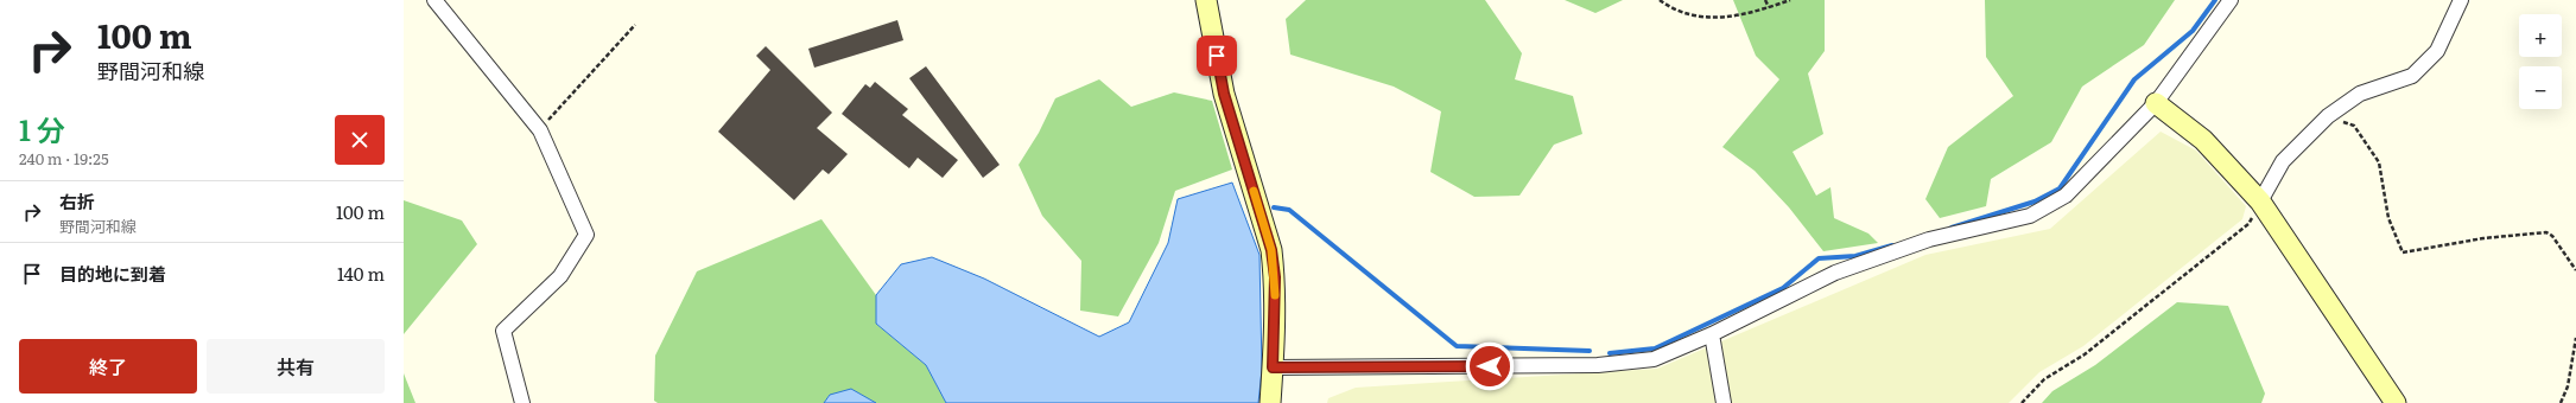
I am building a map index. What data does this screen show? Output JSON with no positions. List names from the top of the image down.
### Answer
{
  "page": {
    "turn": ["100 m", "野間河和線"],
    "map_buttons": ["+", "−"],
    "heading": ["1 分", "240 m · 19:25"],
    "list": [
      {
        "name": "右折",
        "note": "野間河和線",
        "value": "100 m"
      },
      {
        "name": "目的地に到着",
        "value": "140 m"
      }
    ],
    "buttons": ["終了", "共有"]
  }
}
